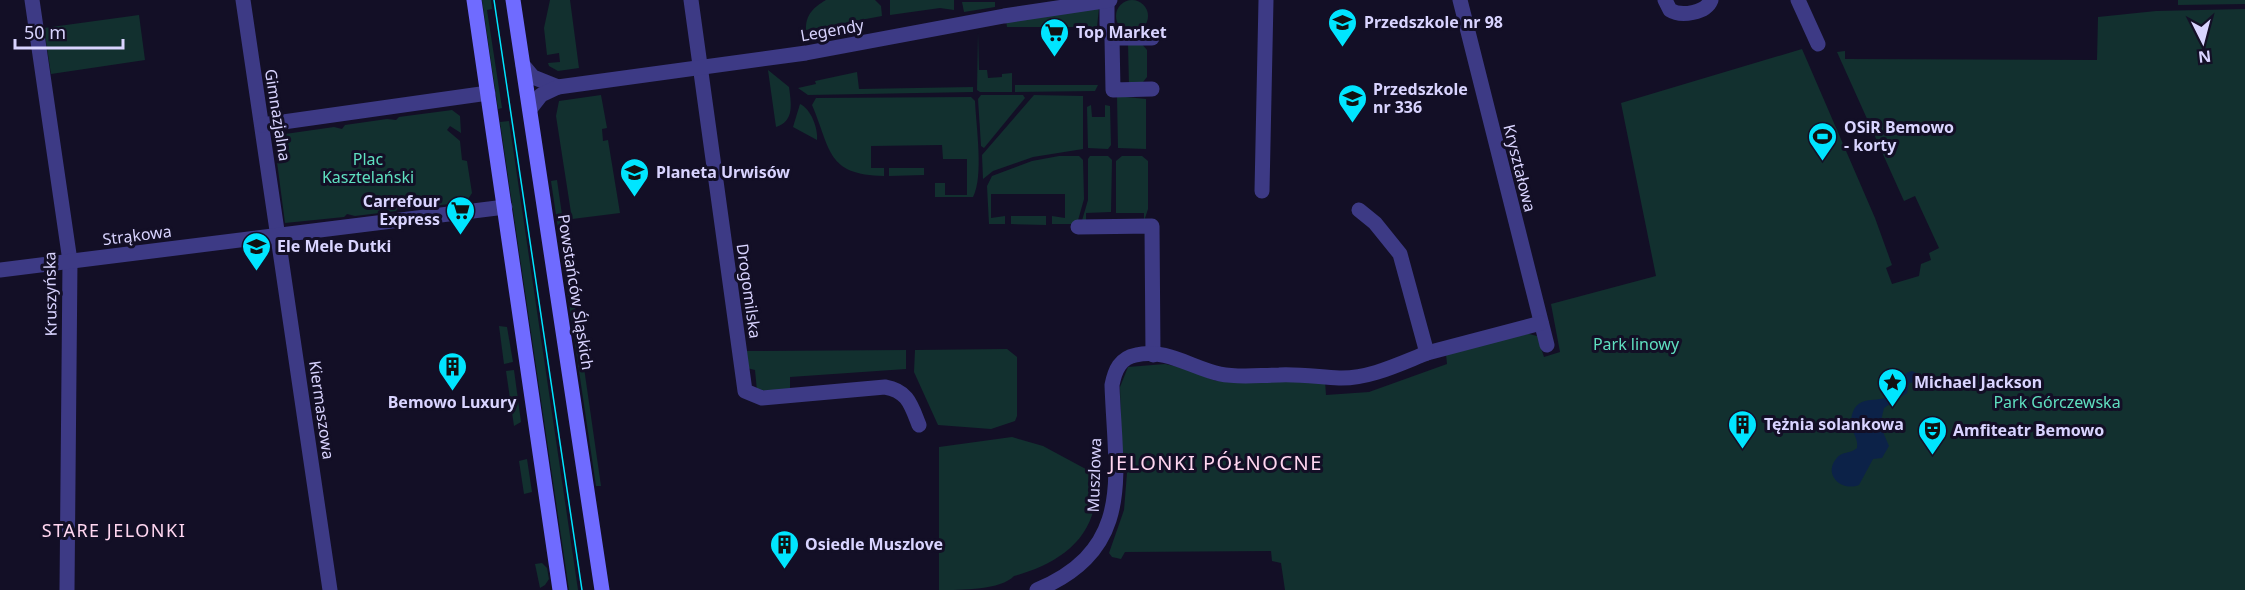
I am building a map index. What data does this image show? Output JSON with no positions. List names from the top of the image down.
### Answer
{
  "streets": {
    "main road": ["Powstańców Śląskich"],
    "street": [
      "Legendy",
      "Gimnazjalna",
      "Kryształowa",
      "Strąkowa",
      "Drogomilska",
      "Kruszyńska",
      "Kiermaszowa",
      "Muszlowa"
    ]
  },
  "crossings": [
    ["Legendy", "Drogomilska"],
    ["Legendy", "Powstańców Śląskich"],
    ["Gimnazjalna", "Strąkowa"],
    ["Gimnazjalna", "Kiermaszowa"],
    ["Kryształowa", "Muszlowa"],
    ["Strąkowa", "Kruszyńska"],
    ["Strąkowa", "Kiermaszowa"]
  ],
  "districts": ["JELONKI PÓŁNOCNE", "STARE JELONKI"],
  "parks": ["Plac Kasztelański", "Park linowy", "Park Górczewska"],
  "places": {
    "school or university": [
      "Przedszkole nr 98",
      "Przedszkole nr 336",
      "Planeta Urwisów",
      "Ele Mele Dutki"
    ],
    "supermarket": ["Top Market", "Carrefour Express"],
    "sports": ["OSiR Bemowo - korty"],
    "building": ["Bemowo Luxury", "Tężnia solankowa", "Osiedle Muszlove"],
    "place": ["Michael Jackson"],
    "theatre": ["Amfiteatr Bemowo"]
  },
  "scale_bar": "50 m",
  "north": "bottom"
}
